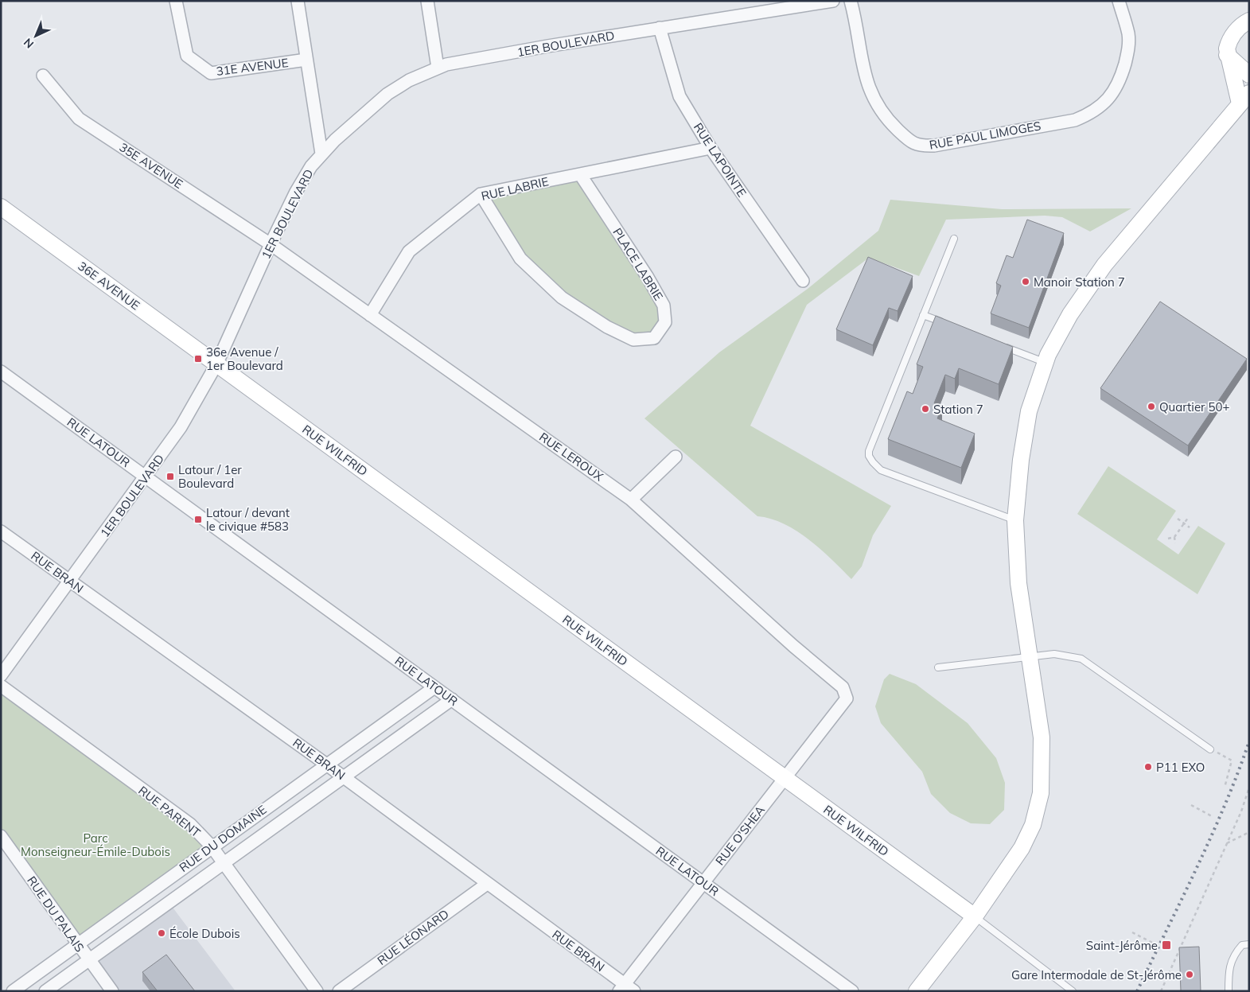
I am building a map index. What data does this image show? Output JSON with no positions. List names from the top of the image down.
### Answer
{
  "streets": {
    "street": [
      "1ER BOULEVARD",
      "31E AVENUE",
      "RUE PAUL LIMOGES",
      "RUE LAPOINTE",
      "35E AVENUE",
      "RUE LABRIE",
      "PLACE LABRIE",
      "36E AVENUE",
      "RUE LATOUR",
      "RUE WILFRID",
      "RUE LEROUX",
      "RUE BRAN",
      "RUE PARENT",
      "RUE O'SHEA",
      "RUE DU DOMAINE",
      "RUE DU PALAIS",
      "RUE LÉONARD"
    ]
  },
  "crossings": [
    ["1ER BOULEVARD", "RUE LAPOINTE"],
    ["1ER BOULEVARD", "35E AVENUE"],
    ["1ER BOULEVARD", "36E AVENUE"],
    ["1ER BOULEVARD", "RUE LATOUR"],
    ["1ER BOULEVARD", "RUE WILFRID"],
    ["1ER BOULEVARD", "RUE LEROUX"],
    ["1ER BOULEVARD", "RUE BRAN"],
    ["RUE LAPOINTE", "RUE LABRIE"],
    ["35E AVENUE", "RUE LEROUX"],
    ["RUE LABRIE", "PLACE LABRIE"],
    ["RUE LABRIE", "RUE LEROUX"],
    ["36E AVENUE", "RUE WILFRID"],
    ["RUE LATOUR", "RUE O'SHEA"],
    ["RUE LATOUR", "RUE DU DOMAINE"],
    ["RUE WILFRID", "RUE O'SHEA"],
    ["RUE LEROUX", "RUE O'SHEA"],
    ["RUE BRAN", "RUE O'SHEA"],
    ["RUE BRAN", "RUE DU DOMAINE"],
    ["RUE BRAN", "RUE LÉONARD"],
    ["RUE PARENT", "RUE DU DOMAINE"],
    ["RUE DU DOMAINE", "RUE DU PALAIS"]
  ],
  "parks": ["Parc Monseigneur-Émile-Dubois"],
  "places": {
    "other": [
      "Manoir Station 7",
      "Quartier 50+",
      "Station 7",
      "P11 EXO",
      "École Dubois",
      "Gare Intermodale de St-Jérôme"
    ],
    "transit": [
      "36e Avenue / 1er Boulevard",
      "Latour / 1er Boulevard",
      "Latour / devant le civique #583",
      "Saint-Jérôme"
    ]
  },
  "north": "bottom left"
}
